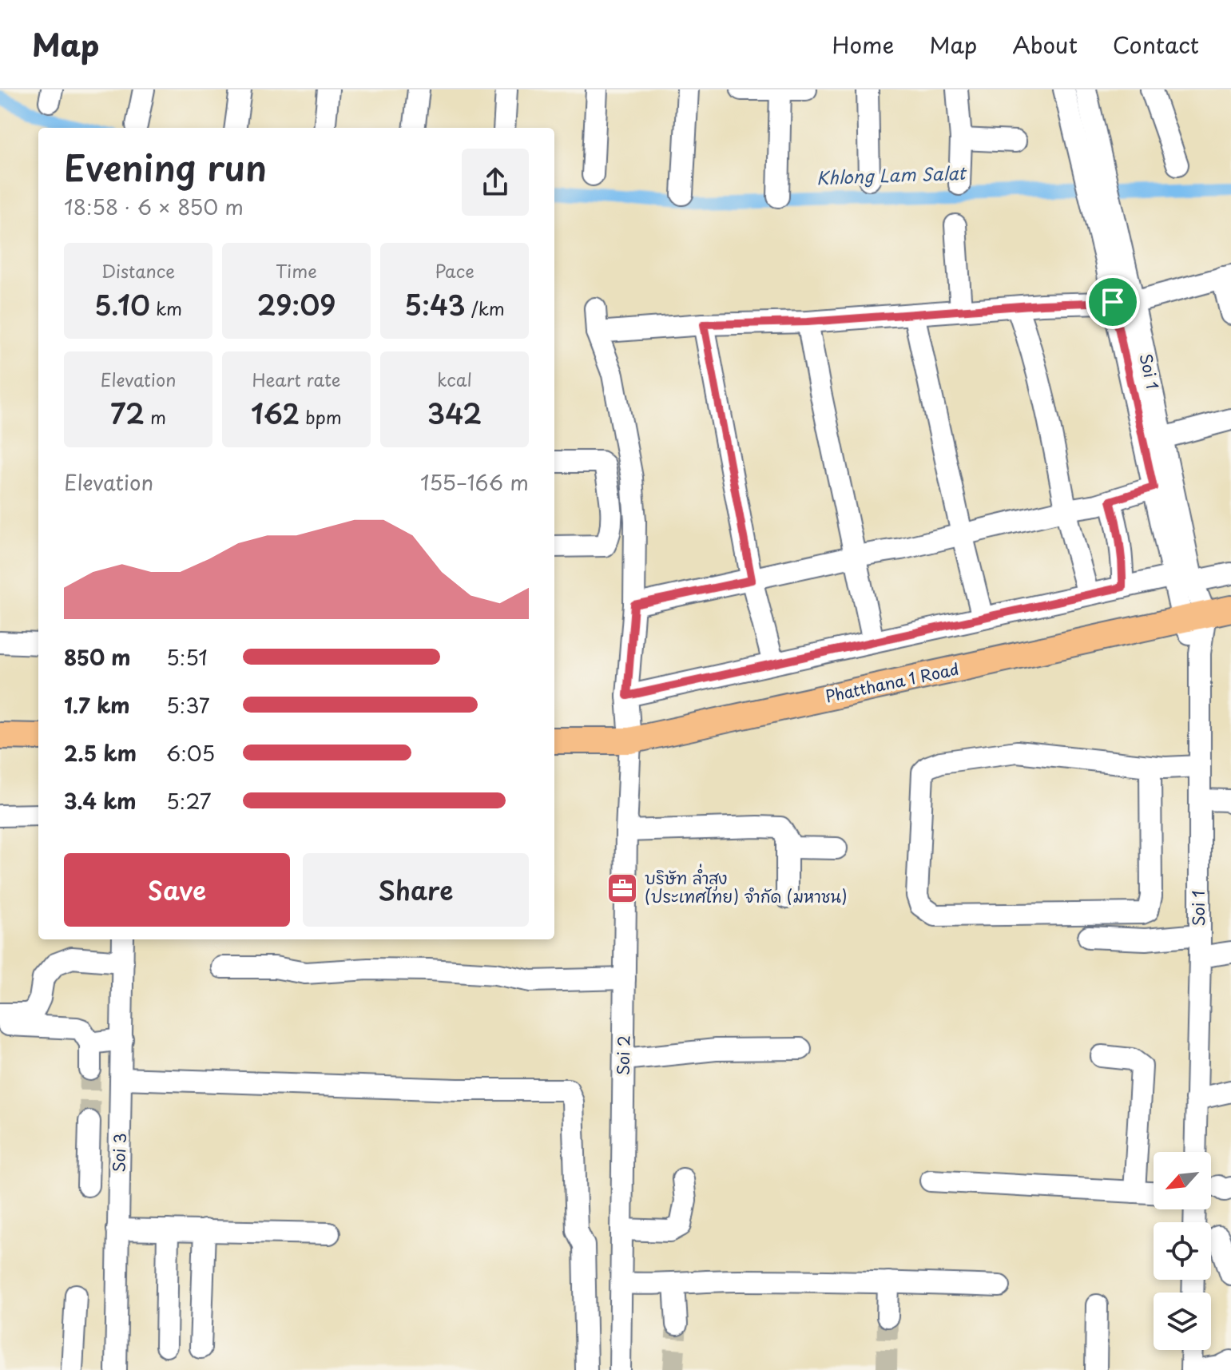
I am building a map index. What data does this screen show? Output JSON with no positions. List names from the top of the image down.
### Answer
{
  "streets": {
    "main road": ["Phatthana 1 Road"],
    "street": ["Soi 1", "Soi 2", "Soi 3"]
  },
  "crossings": [
    ["Soi 1", "Phatthana 1 Road"],
    ["Phatthana 1 Road", "Soi 2"]
  ],
  "water": ["Khlong Lam Salat"],
  "places": {
    "office": ["บริษัท ล่ำสูง (ประเทศไทย) จำกัด (มหาชน)"]
  },
  "north": "bottom left",
  "page": {
    "header": "Map",
    "nav": [
      "Home",
      "Map",
      "About",
      "Contact"
    ],
    "heading": ["Evening run", "18:58 · 6 × 850 m"],
    "stats": [
      ["Distance", "5.10 km"],
      ["Time", "29:09"],
      ["Pace", "5:43 /km"],
      ["Elevation", "72 m"],
      ["Heart rate", "162 bpm"],
      ["kcal", "342"]
    ],
    "chart": ["Elevation", "155–166 m"],
    "list": [
      {
        "name": "850 m",
        "note": "5:51"
      },
      {
        "name": "1.7 km",
        "note": "5:37"
      },
      {
        "name": "2.5 km",
        "note": "6:05"
      },
      {
        "name": "3.4 km",
        "note": "5:27"
      }
    ],
    "buttons": ["Save", "Share"]
  }
}
